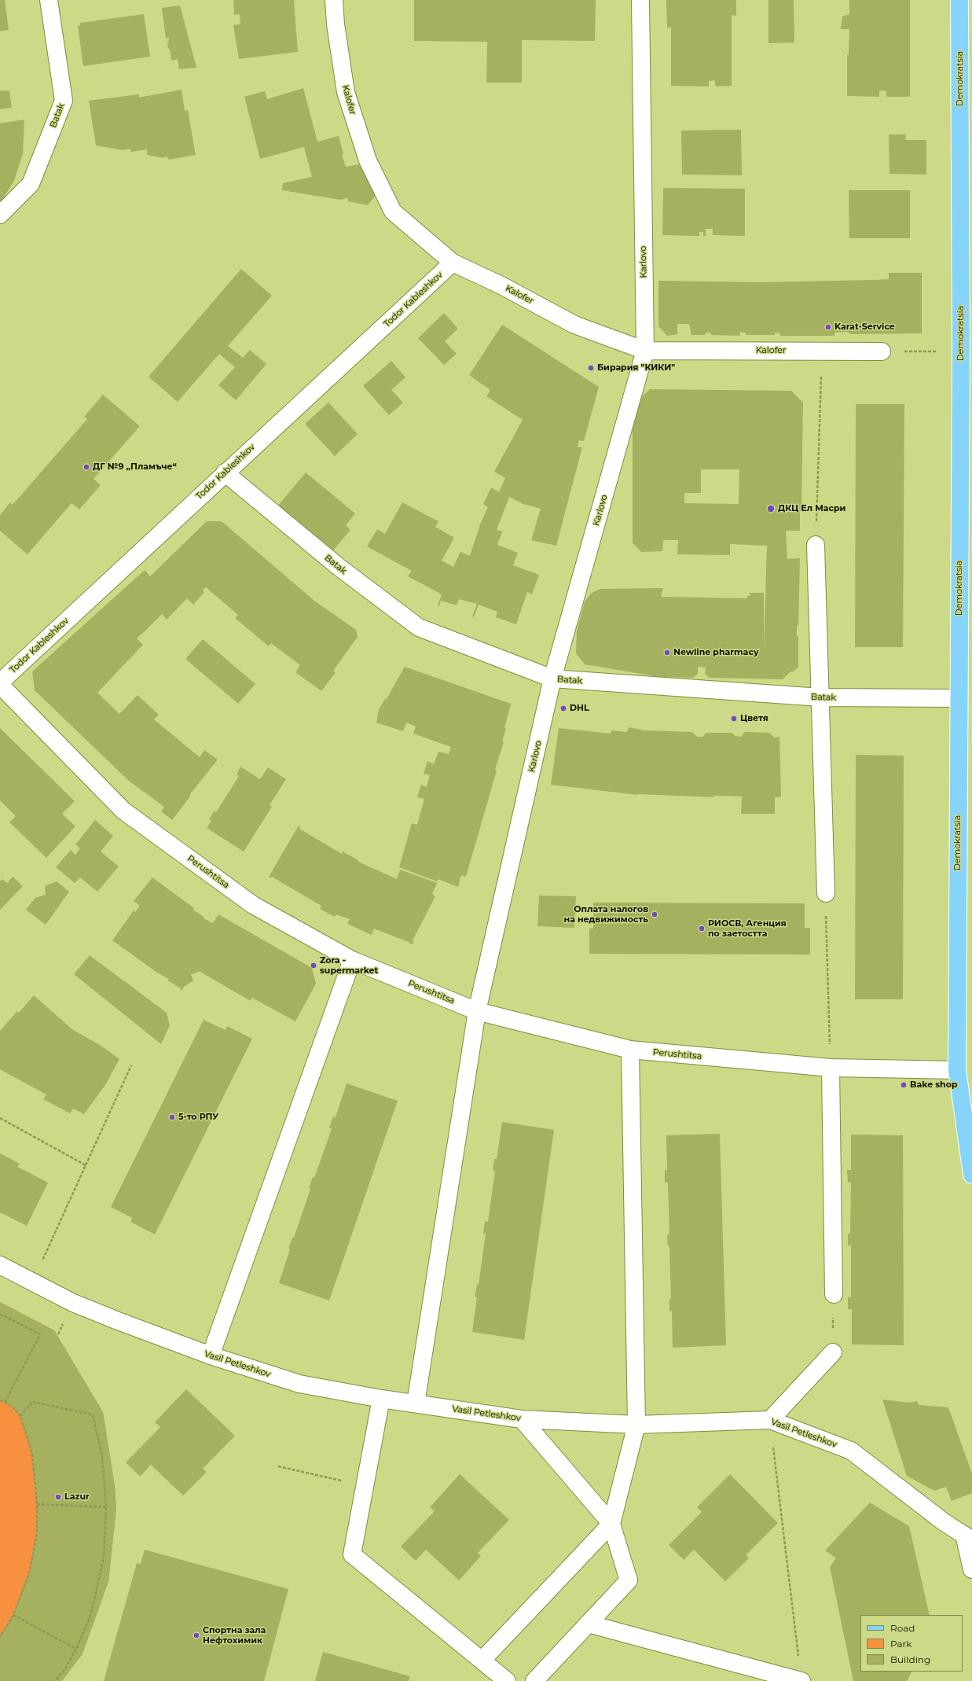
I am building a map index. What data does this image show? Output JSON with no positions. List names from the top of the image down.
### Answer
{
  "streets": {
    "main road": ["Demokratsia"],
    "street": [
      "Kalofer",
      "Batak",
      "Karlovo",
      "Todor Kableshkov",
      "Perushtitsa",
      "Vasil Petleshkov"
    ]
  },
  "crossings": [
    ["Demokratsia", "Batak"],
    ["Demokratsia", "Perushtitsa"],
    ["Kalofer", "Karlovo"],
    ["Kalofer", "Todor Kableshkov"],
    ["Batak", "Karlovo"],
    ["Batak", "Todor Kableshkov"],
    ["Karlovo", "Perushtitsa"],
    ["Karlovo", "Vasil Petleshkov"]
  ],
  "places": [
    "Karat-Service",
    "Бирария \"КИКИ\"",
    "ДГ №9 „Пламъче“",
    "ДКЦ Ел Масри",
    "Newline pharmacy",
    "DHL",
    "Цветя",
    "Оплата налогов на недвижимость",
    "РИОСВ, Агенция по заетостта",
    "Zora - supermarket",
    "Bake shop",
    "5-то РПУ",
    "Lazur",
    "Спортна зала Нефтохимик"
  ],
  "legend": ["Road", "Park", "Building"]
}
